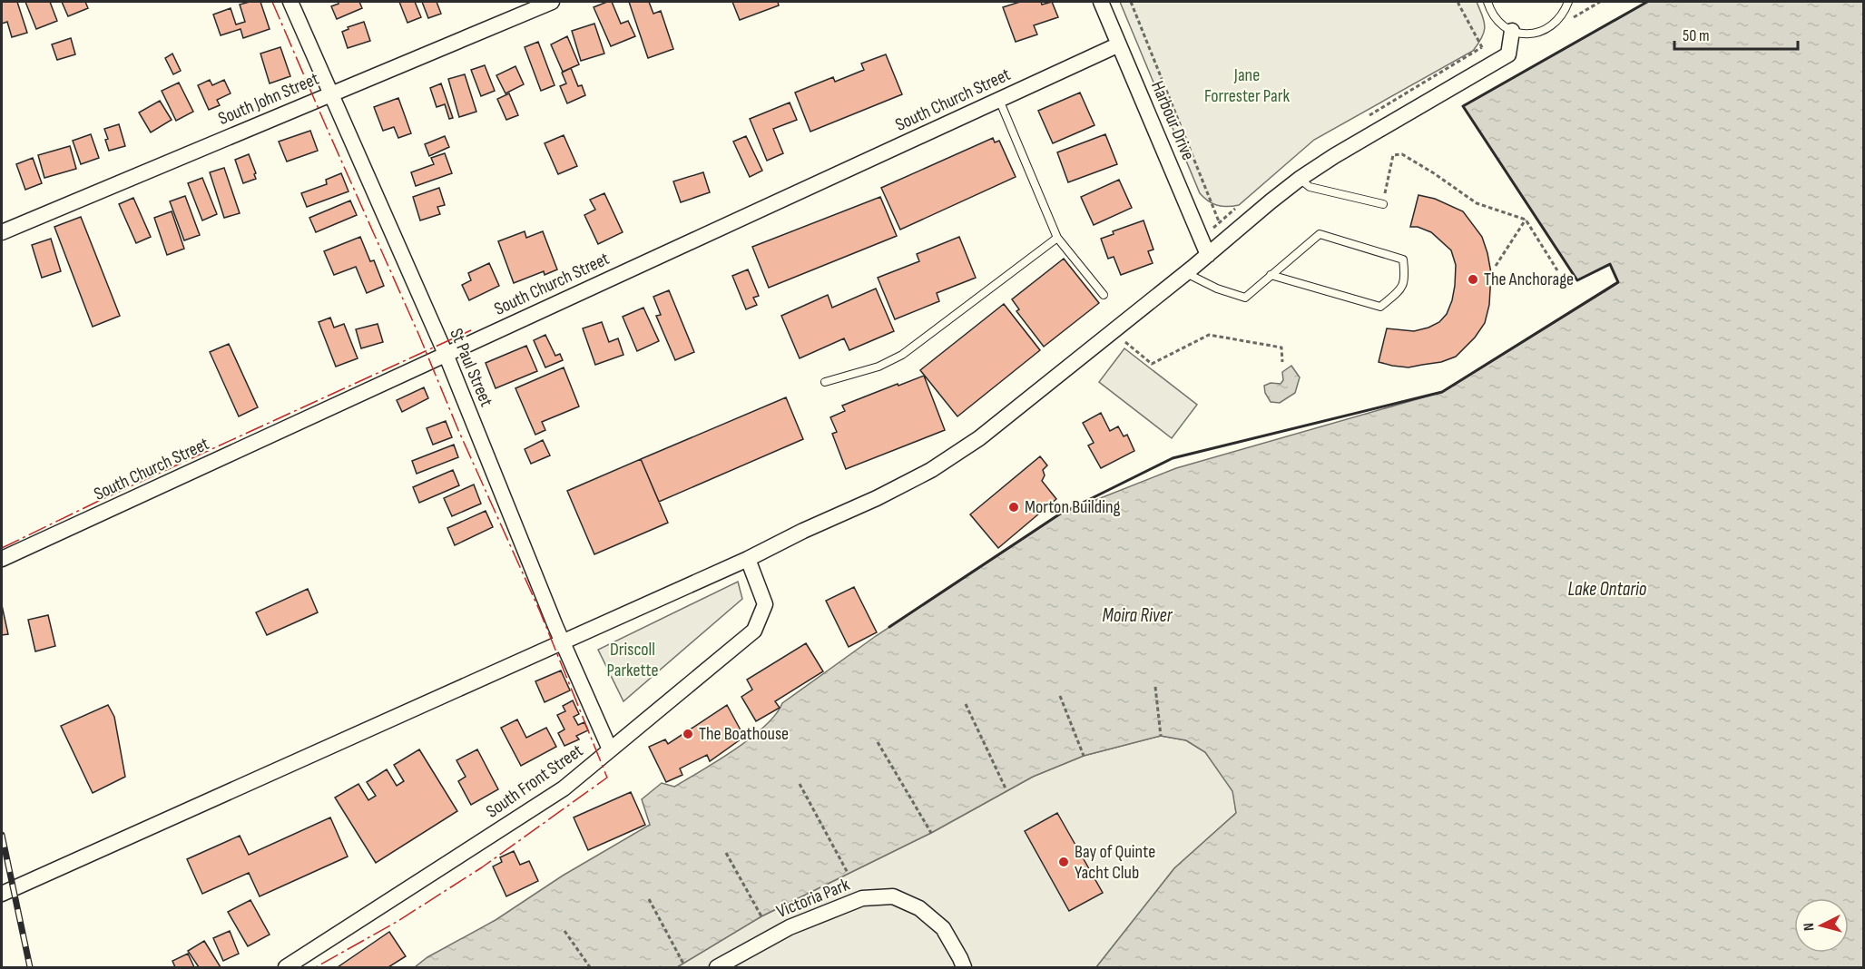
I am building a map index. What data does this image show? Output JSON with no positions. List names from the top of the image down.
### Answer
{
  "streets": {
    "street": [
      "South John Street",
      "South Church Street",
      "Harbour Drive",
      "St Paul Street",
      "South Front Street",
      "Victoria Park"
    ]
  },
  "crossings": [
    ["South John Street", "St Paul Street"],
    ["South Church Street", "Harbour Drive"],
    ["South Church Street", "St Paul Street"],
    ["St Paul Street", "South Front Street"]
  ],
  "water": ["Lake Ontario", "Moira River"],
  "parks": ["Jane Forrester Park", "Driscoll Parkette"],
  "places": [
    "The Anchorage",
    "Morton Building",
    "The Boathouse",
    "Bay of Quinte Yacht Club"
  ],
  "scale_bar": "50 m",
  "north": "left"
}
